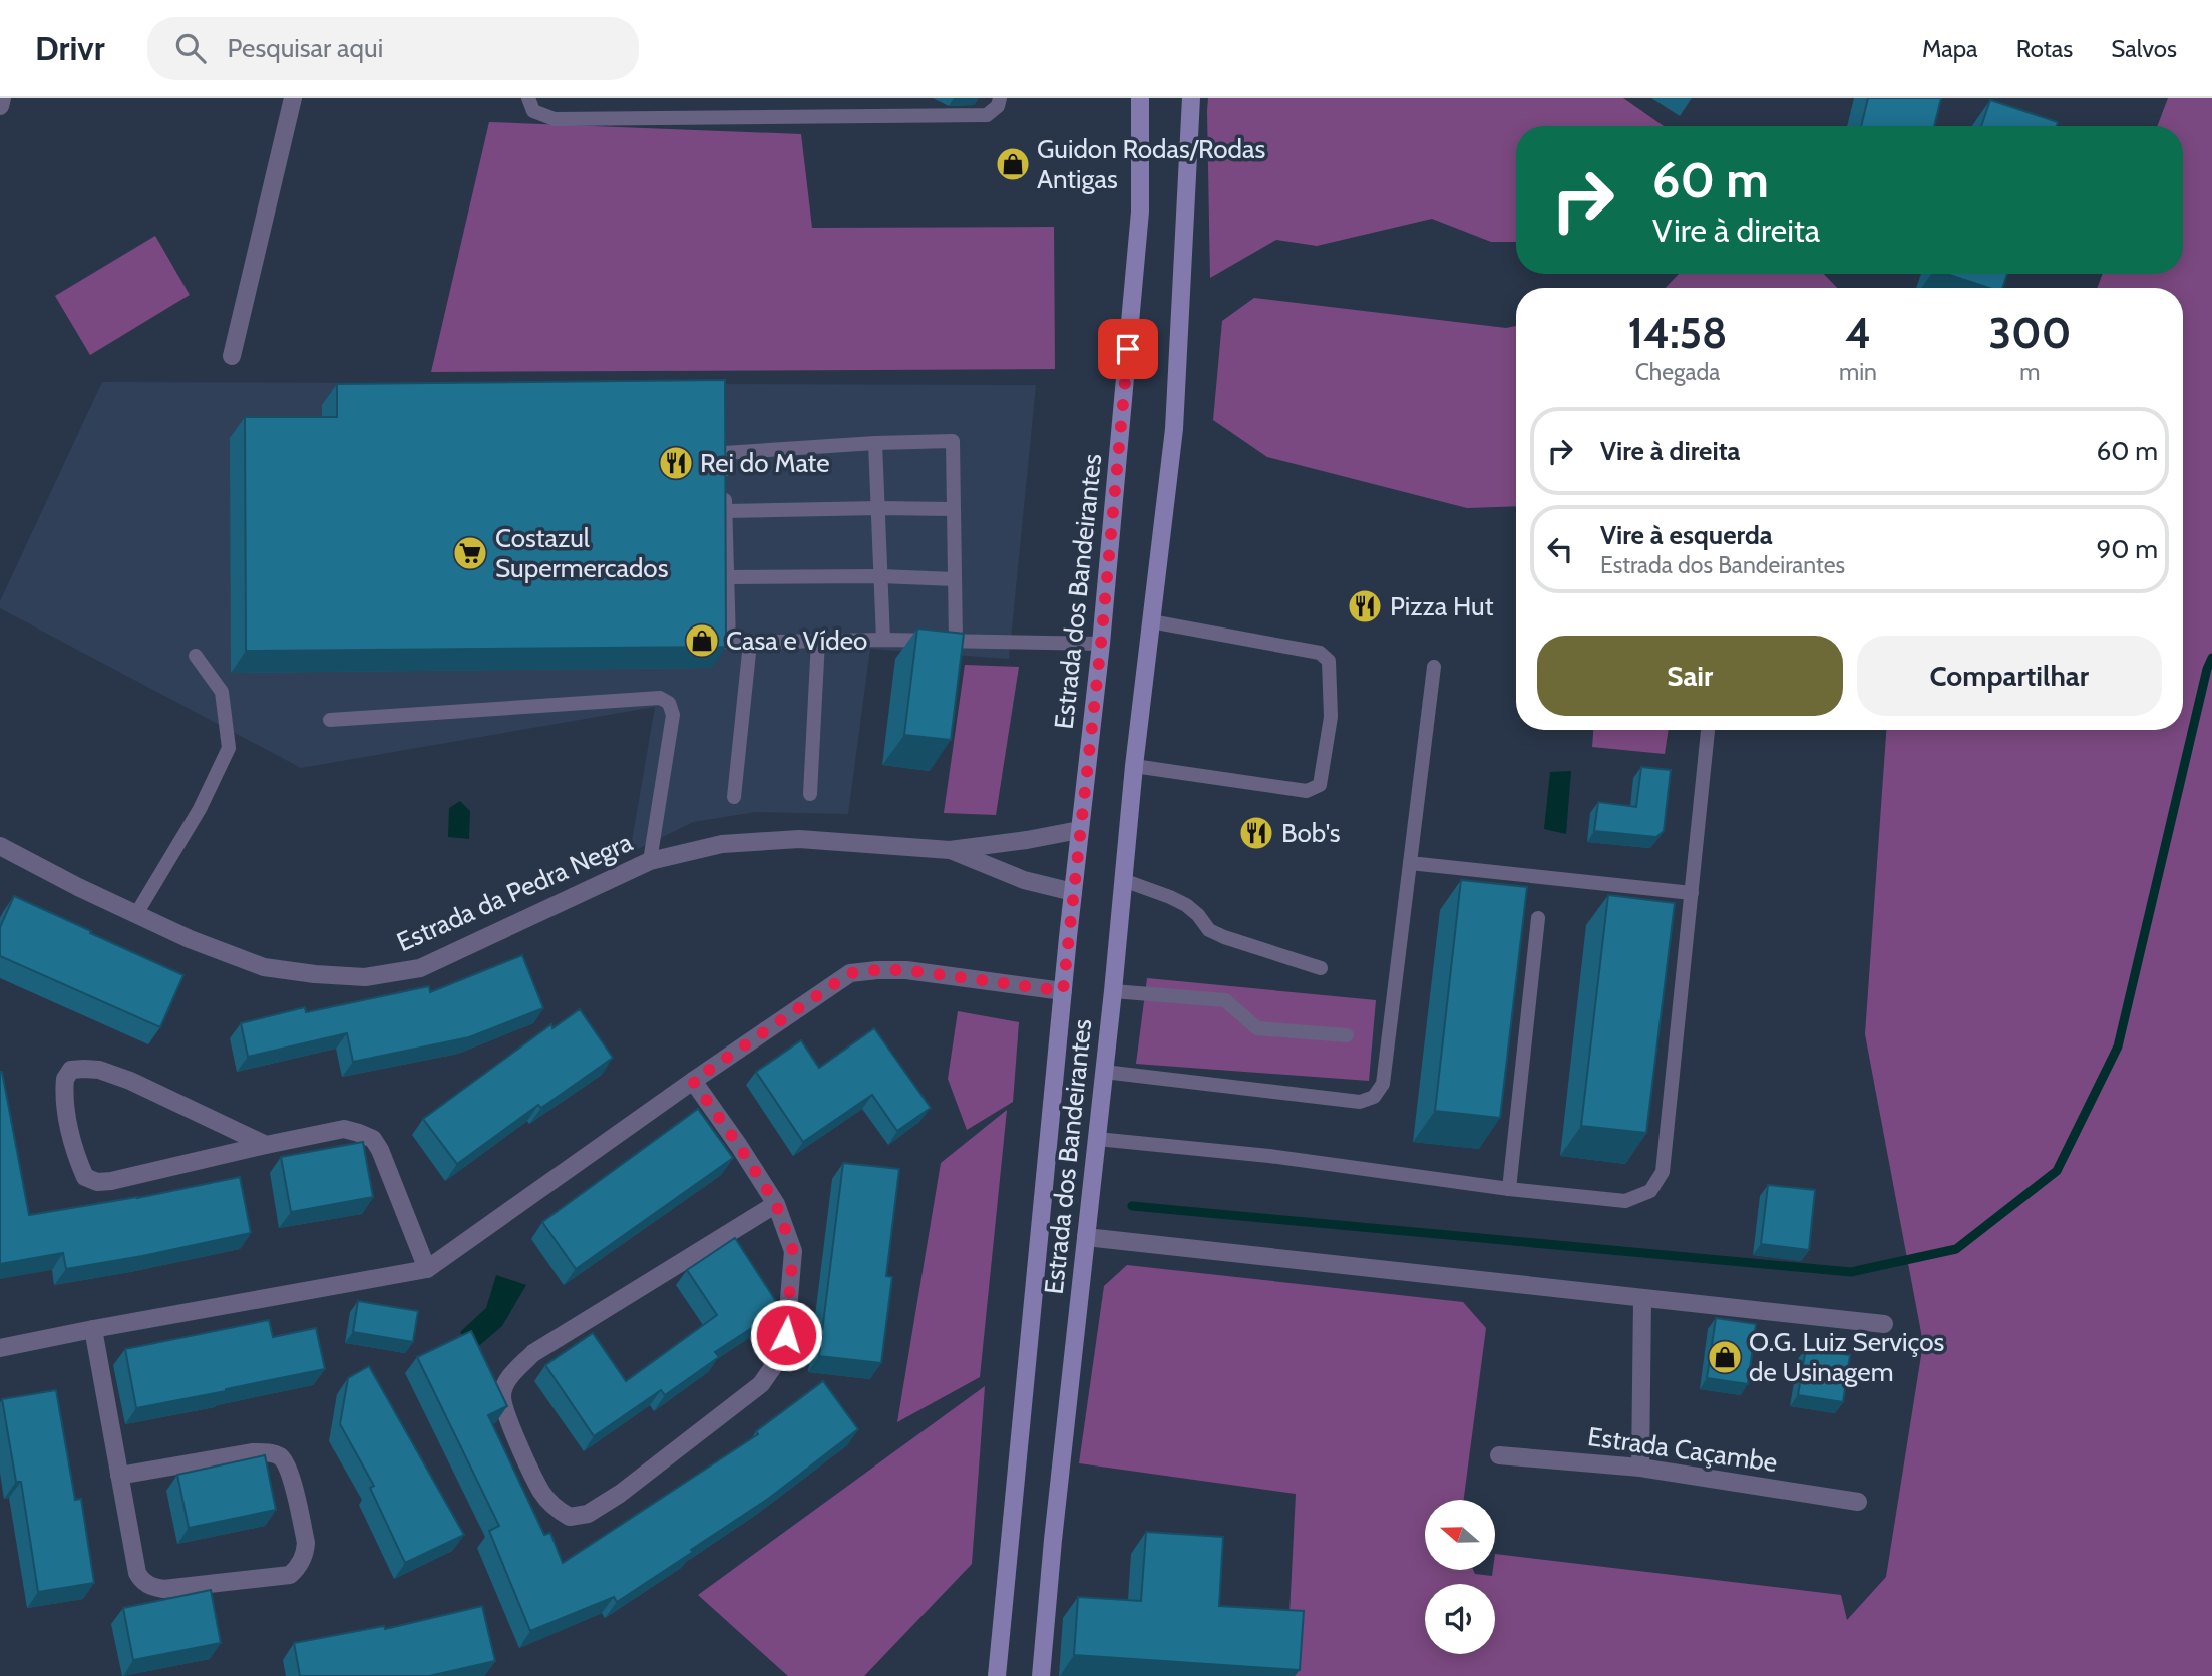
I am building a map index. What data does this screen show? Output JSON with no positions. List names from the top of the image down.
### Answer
{
  "streets": {
    "main road": ["Estrada dos Bandeirantes"],
    "street": ["Estrada da Pedra Negra", "Estrada Caçambe"]
  },
  "crossings": [
    ["Estrada dos Bandeirantes", "Estrada da Pedra Negra"]
  ],
  "places": {
    "shop": ["Guidon Rodas/Rodas Antigas", "Casa e Vídeo", "O.G. Luiz Serviços de Usinagem"],
    "restaurant": ["Rei do Mate", "Pizza Hut", "Bob's"],
    "supermarket": ["Costazul Supermercados"]
  },
  "north": "left",
  "page": {
    "header": "Drivr",
    "search": "Pesquisar aqui",
    "nav": ["Mapa", "Rotas", "Salvos"],
    "turn": ["60 m", "Vire à direita"],
    "eta": [
      "14:58",
      "Chegada",
      "4",
      "min",
      "300",
      "m"
    ],
    "list": [
      {
        "name": "Vire à direita",
        "value": "60 m"
      },
      {
        "name": "Vire à esquerda",
        "note": "Estrada dos Bandeirantes",
        "value": "90 m"
      }
    ],
    "buttons": ["Sair", "Compartilhar"]
  }
}
